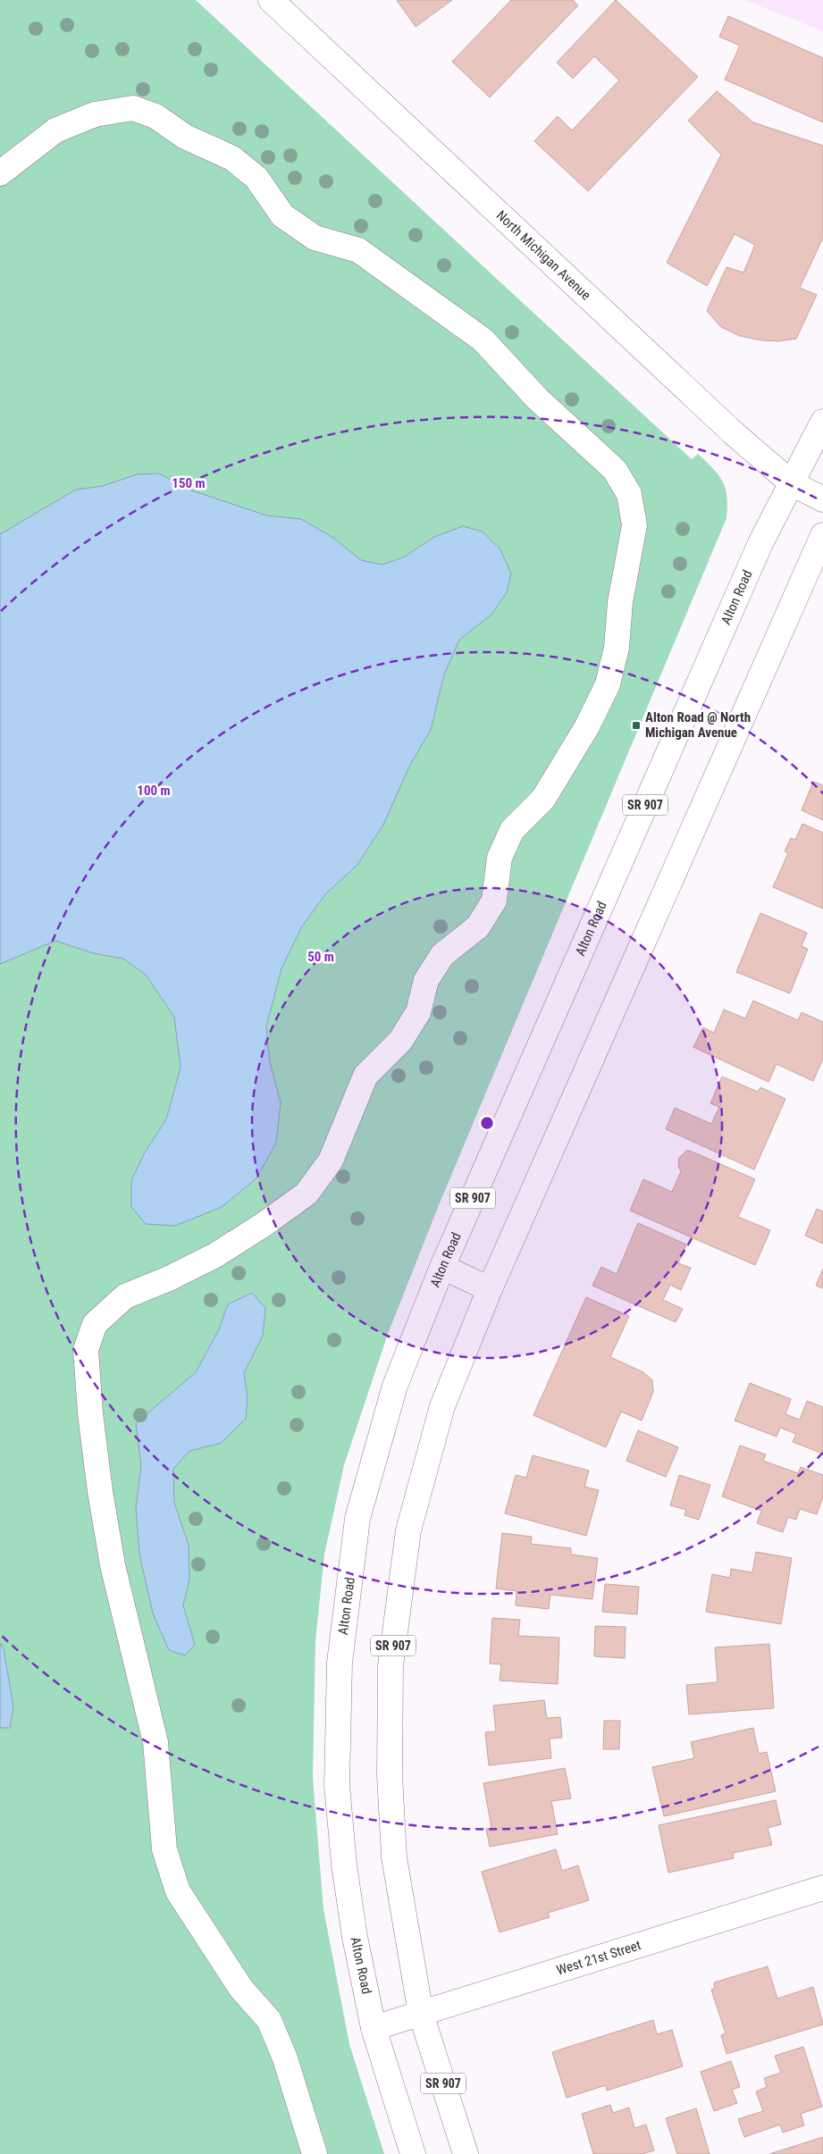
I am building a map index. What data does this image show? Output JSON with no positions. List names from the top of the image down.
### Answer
{
  "streets": {
    "main road": [
      "North Michigan Avenue",
      "Alton Road",
      "SR 907",
      "West 21st Street"
    ]
  },
  "crossings": [
    ["North Michigan Avenue", "Alton Road"],
    ["Alton Road", "West 21st Street"],
    ["SR 907", "West 21st Street"]
  ],
  "places": {
    "transit": ["Alton Road @ North Michigan Avenue"]
  },
  "rings": ["150 m", "100 m", "50 m"]
}
